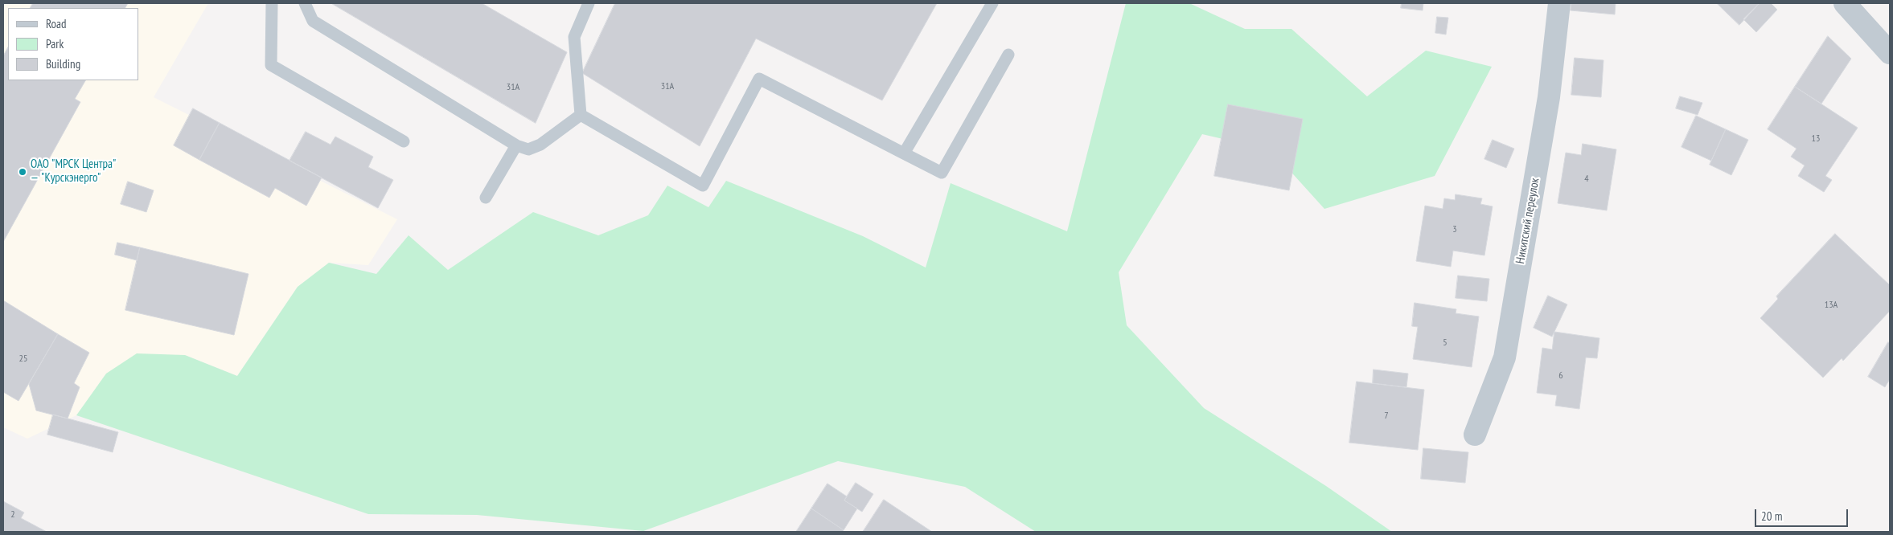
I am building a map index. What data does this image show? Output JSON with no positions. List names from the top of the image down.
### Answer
{
  "streets": {
    "street": ["Никитский переулок"]
  },
  "places": ["ОАО \"МРСК Центра\" — \"Курскэнерго\""],
  "house_numbers": [
    "31А",
    "31А",
    "13",
    "4",
    "3",
    "13А",
    "5",
    "25",
    "6",
    "7",
    "2"
  ],
  "legend": ["Road", "Park", "Building"],
  "scale_bar": "20 m"
}
